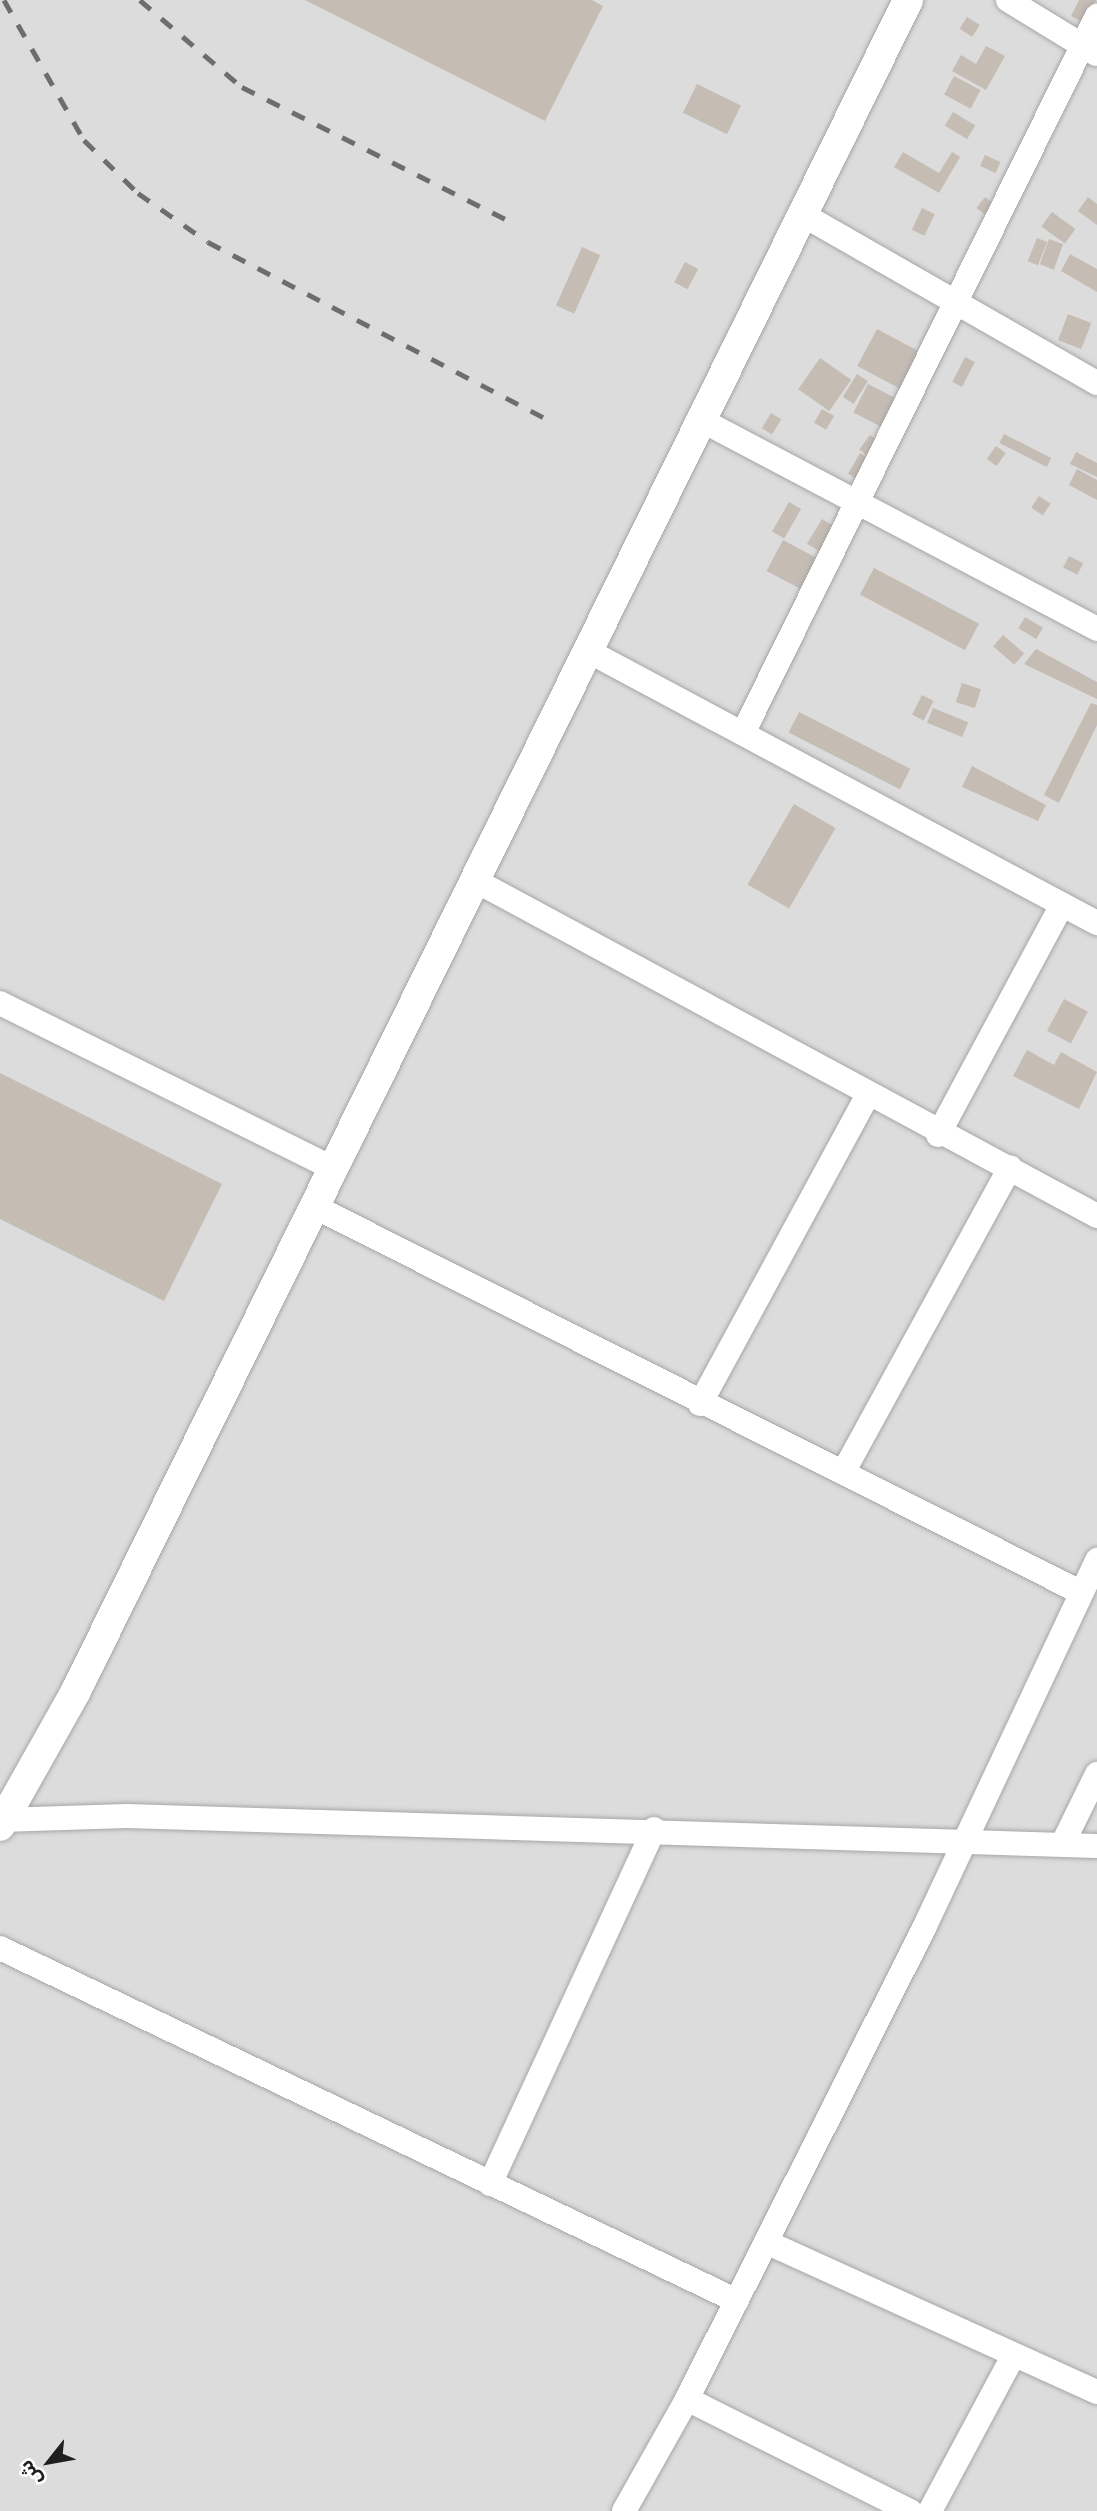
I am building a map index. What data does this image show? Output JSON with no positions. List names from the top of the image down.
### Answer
{
  "north": "bottom left"
}
